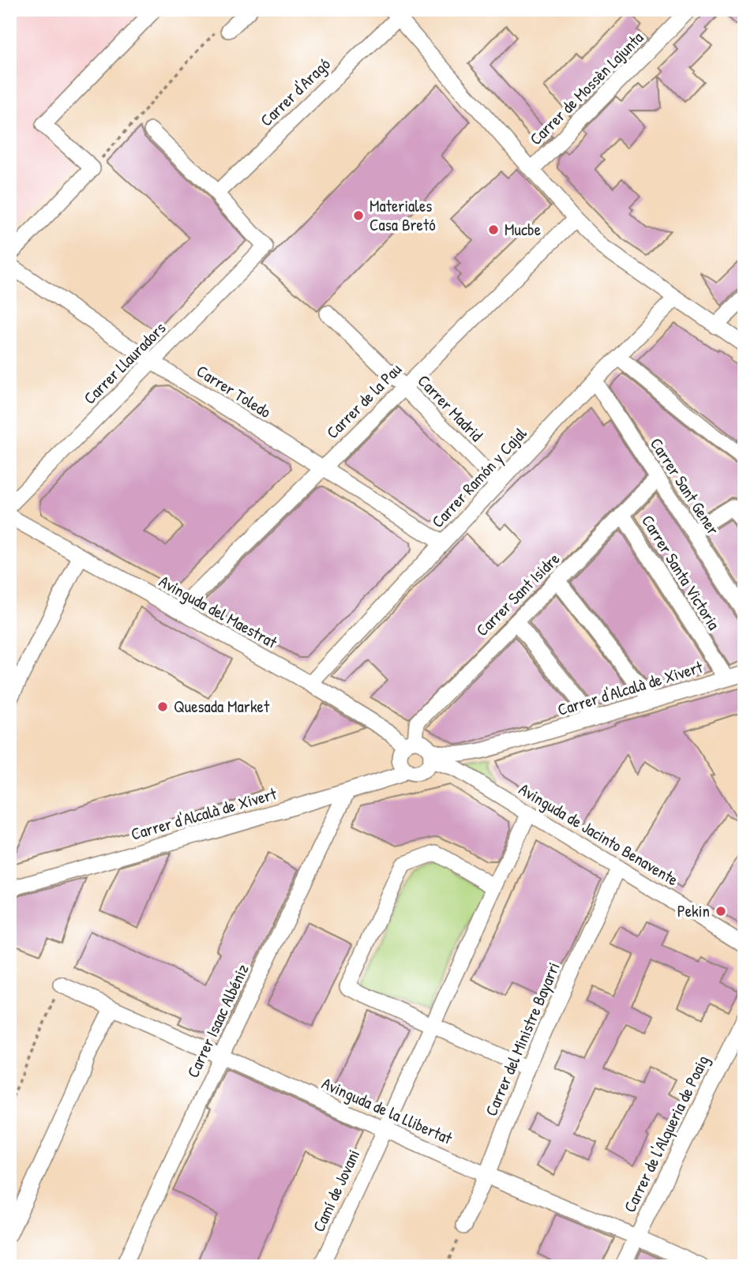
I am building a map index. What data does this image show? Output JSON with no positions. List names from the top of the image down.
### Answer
{
  "streets": {
    "street": [
      "Carrer de Mossèn Lajunta",
      "Carrer d'Aragó",
      "Carrer Llauradors",
      "Carrer Toledo",
      "Carrer de la Pau",
      "Carrer Madrid",
      "Carrer Ramón y Cajal",
      "Carrer Sant Gener",
      "Carrer Santa Victoria",
      "Carrer Sant Isidre",
      "Avinguda del Maestrat",
      "Carrer d'Alcalà de Xivert",
      "Avinguda de Jacinto Benavente",
      "Carrer Isaac Albéniz",
      "Carrer del Ministre Bayarri",
      "Avinguda de la Llibertat",
      "Carrer de l'Alqueria de Poaig",
      "Camí de Jovani"
    ]
  },
  "crossings": [
    ["Carrer d'Aragó", "Carrer Llauradors"],
    ["Carrer Llauradors", "Carrer Toledo"],
    ["Carrer Toledo", "Carrer de la Pau"],
    ["Carrer Toledo", "Carrer Ramón y Cajal"],
    ["Carrer de la Pau", "Carrer Madrid"],
    ["Carrer de la Pau", "Avinguda del Maestrat"],
    ["Carrer Madrid", "Carrer Ramón y Cajal"],
    ["Carrer Ramón y Cajal", "Carrer Sant Gener"],
    ["Carrer Ramón y Cajal", "Avinguda del Maestrat"],
    ["Carrer Sant Gener", "Carrer Sant Isidre"],
    ["Carrer Santa Victoria", "Carrer Sant Isidre"],
    ["Carrer Santa Victoria", "Carrer d'Alcalà de Xivert"],
    ["Carrer Sant Isidre", "Avinguda del Maestrat"],
    ["Carrer Sant Isidre", "Carrer d'Alcalà de Xivert"],
    ["Carrer Sant Isidre", "Avinguda de Jacinto Benavente"],
    ["Avinguda del Maestrat", "Carrer d'Alcalà de Xivert"],
    ["Avinguda del Maestrat", "Avinguda de Jacinto Benavente"],
    ["Carrer d'Alcalà de Xivert", "Avinguda de Jacinto Benavente"],
    ["Carrer d'Alcalà de Xivert", "Carrer Isaac Albéniz"],
    ["Avinguda de Jacinto Benavente", "Carrer del Ministre Bayarri"],
    ["Avinguda de Jacinto Benavente", "Camí de Jovani"],
    ["Carrer Isaac Albéniz", "Avinguda de la Llibertat"],
    ["Carrer del Ministre Bayarri", "Avinguda de la Llibertat"],
    ["Avinguda de la Llibertat", "Carrer de l'Alqueria de Poaig"],
    ["Avinguda de la Llibertat", "Camí de Jovani"]
  ],
  "places": [
    "Materiales Casa Bretó",
    "Mucbe",
    "Quesada Market",
    "Pekin"
  ]
}
